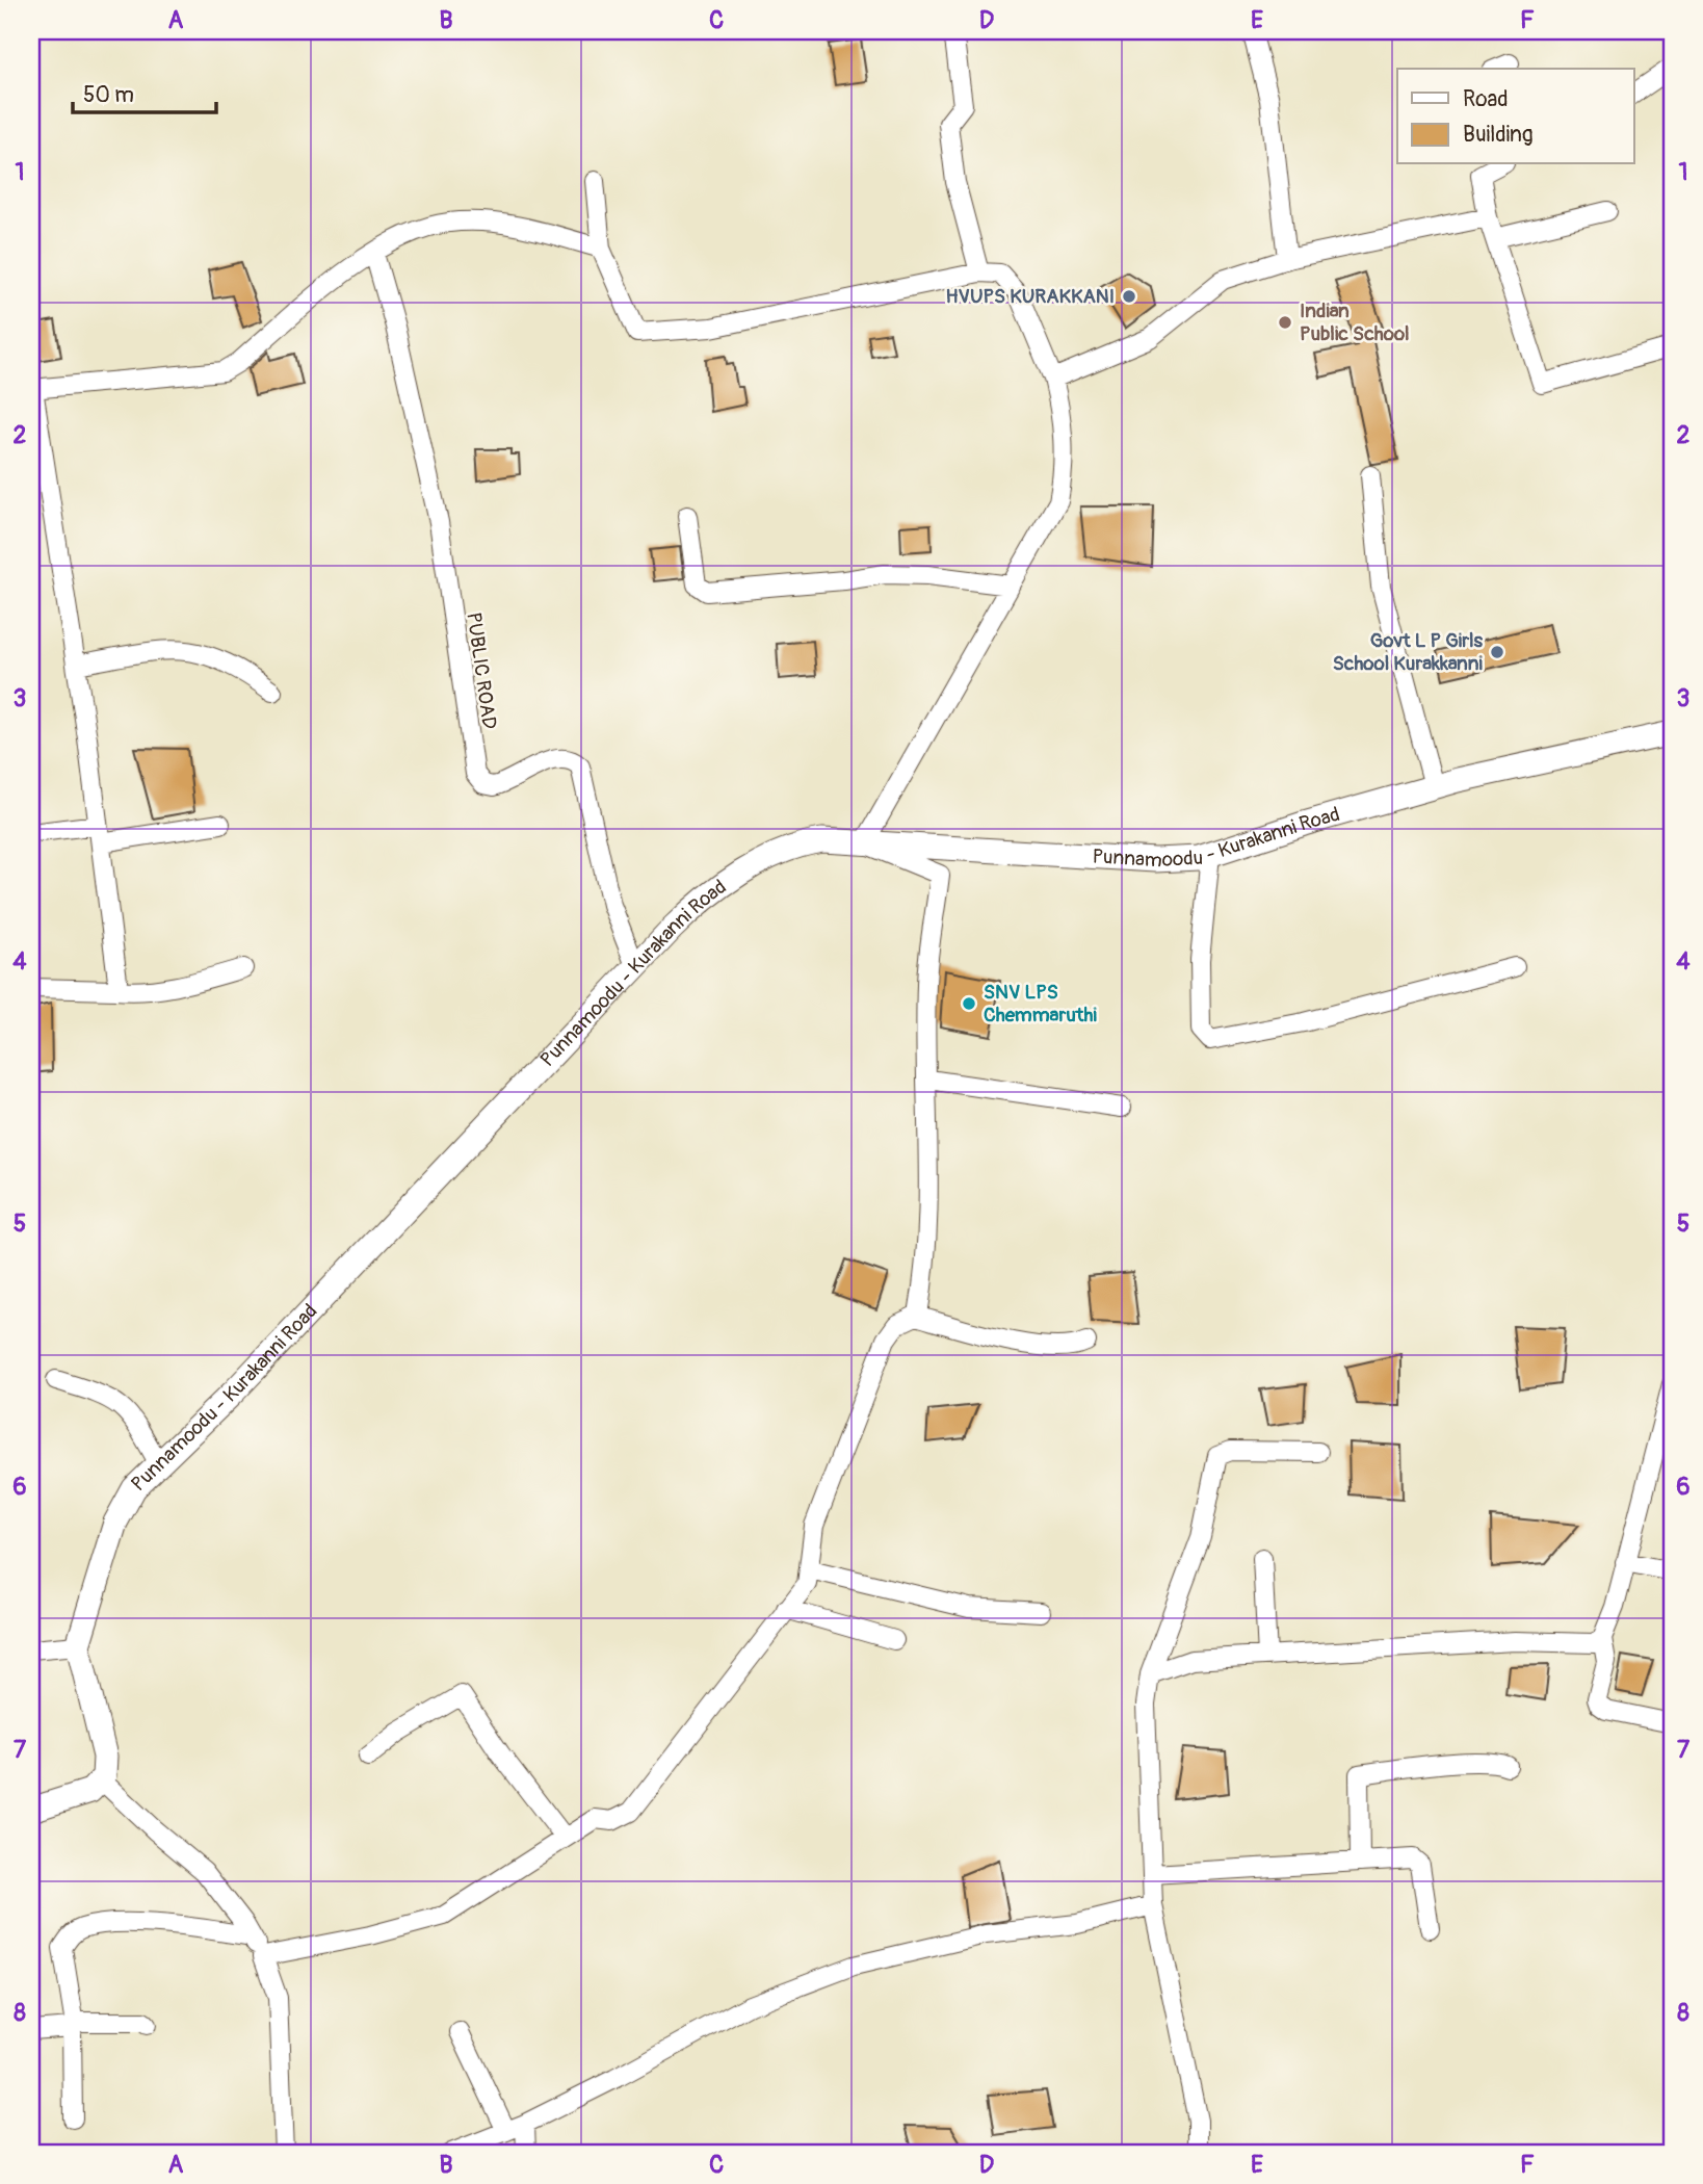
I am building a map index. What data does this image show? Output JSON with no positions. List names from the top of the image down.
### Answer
{
  "streets": {
    "main road": ["Punnamoodu - Kurakanni Road"],
    "street": ["PUBLIC ROAD"]
  },
  "crossings": [
    ["PUBLIC ROAD", "Punnamoodu - Kurakanni Road"]
  ],
  "places": [
    "HVUPS KURAKKANI",
    "Indian Public School",
    "Govt L P Girls School Kurakkanni",
    "SNV LPS Chemmaruthi"
  ],
  "legend": ["Road", "Building"],
  "scale_bar": "50 m",
  "grid": {
    "columns": [
      "A",
      "B",
      "C",
      "D",
      "E",
      "F"
    ],
    "rows": [
      "1",
      "2",
      "3",
      "4",
      "5",
      "6",
      "7",
      "8"
    ]
  }
}
